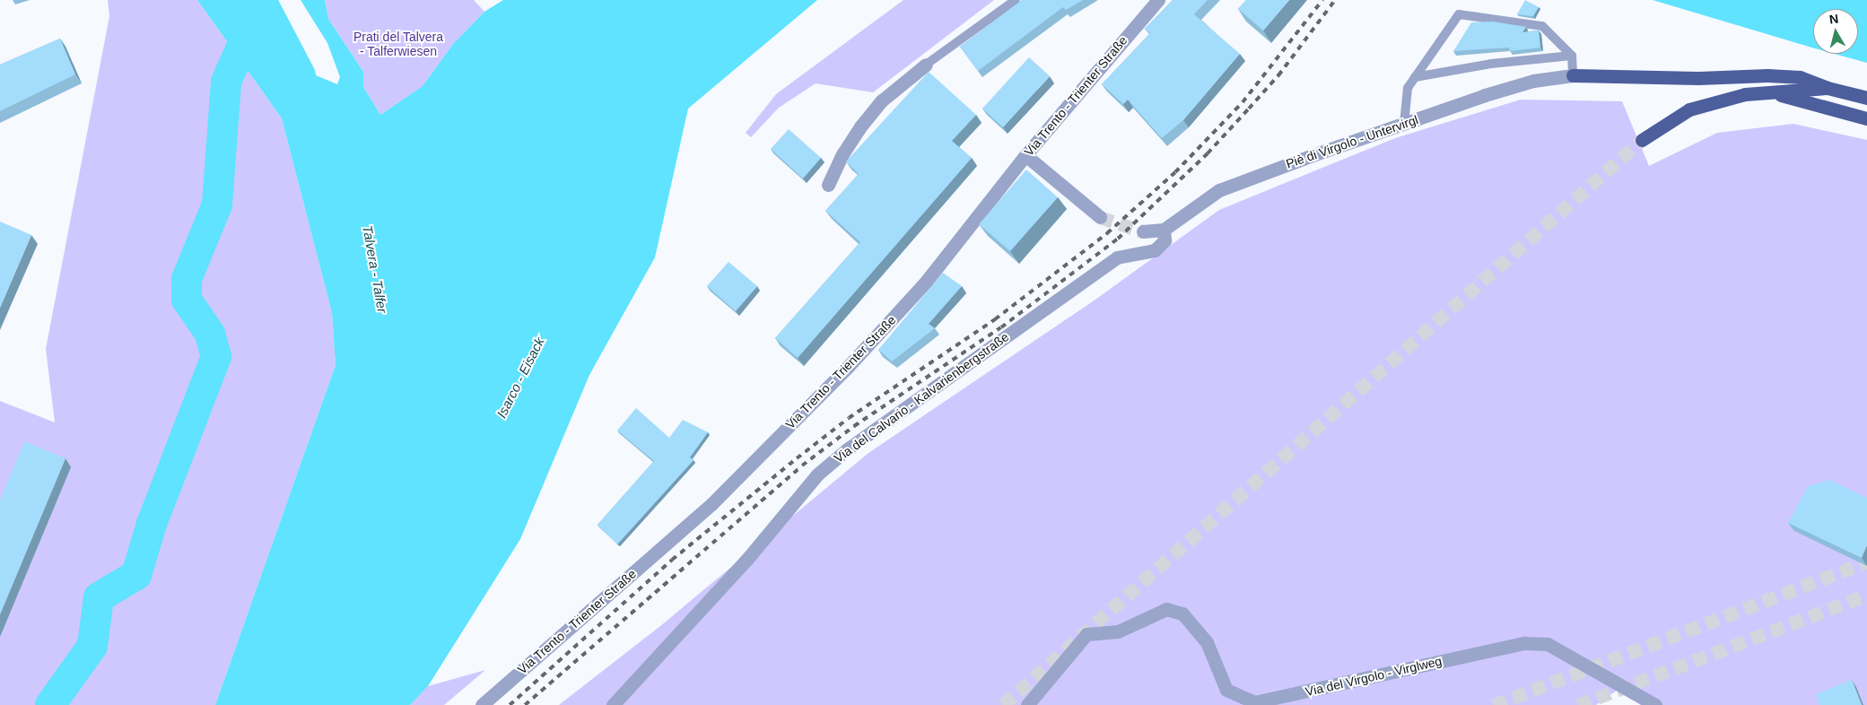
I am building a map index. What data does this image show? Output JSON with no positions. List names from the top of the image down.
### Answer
{
  "streets": {
    "street": [
      "Via Trento - Trienter Straße",
      "Piè di Virgolo - Untervirgl",
      "Via del Calvario - Kalvarienbergstraße",
      "Via del Virgolo - Virglweg"
    ]
  },
  "crossings": [
    ["Piè di Virgolo - Untervirgl", "Via del Calvario - Kalvarienbergstraße"]
  ],
  "water": ["Talvera - Talfer", "Isarco - Eisack"],
  "parks": ["Prati del Talvera - Talferwiesen"],
  "north": "top"
}
